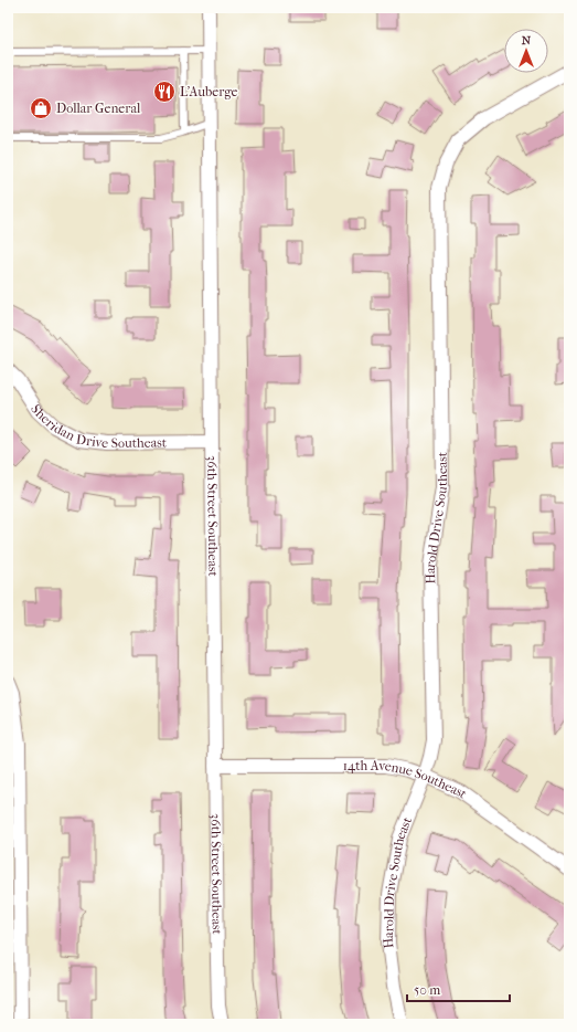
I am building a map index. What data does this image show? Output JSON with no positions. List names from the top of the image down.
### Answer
{
  "streets": {
    "street": [
      "Sheridan Drive Southeast",
      "36th Street Southeast",
      "Harold Drive Southeast",
      "14th Avenue Southeast"
    ]
  },
  "crossings": [
    ["Sheridan Drive Southeast", "36th Street Southeast"],
    ["36th Street Southeast", "14th Avenue Southeast"],
    ["Harold Drive Southeast", "14th Avenue Southeast"]
  ],
  "places": {
    "restaurant": ["L'Auberge"],
    "shop": ["Dollar General"]
  },
  "scale_bar": "50 m",
  "north": "top"
}
